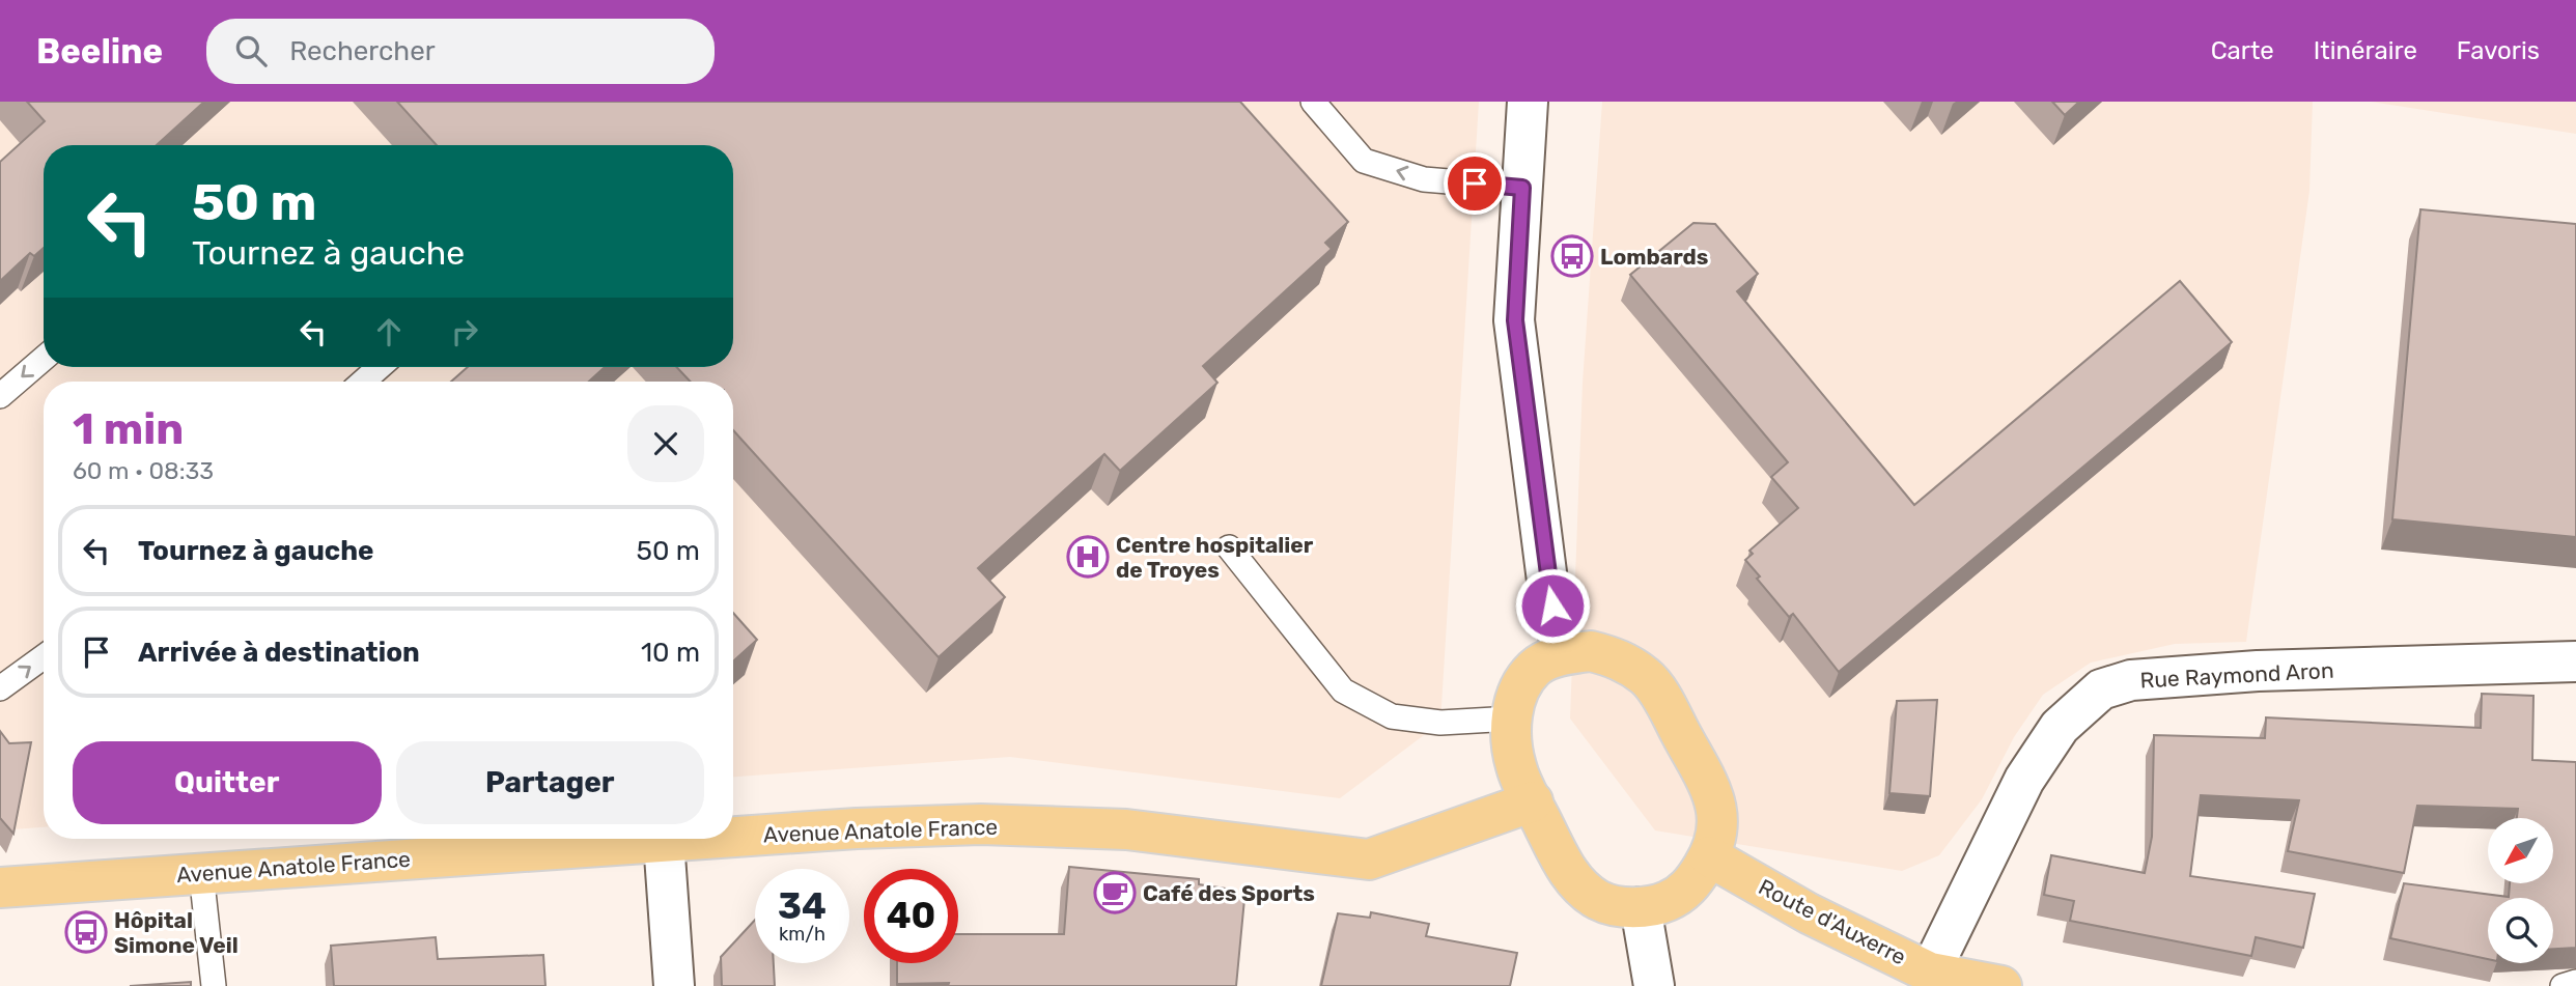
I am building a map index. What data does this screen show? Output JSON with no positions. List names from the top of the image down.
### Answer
{
  "streets": {
    "main road": ["Avenue Anatole France", "Route d'Auxerre"],
    "street": ["Rue Raymond Aron"]
  },
  "crossings": [
    ["Rue Raymond Aron", "Route d'Auxerre"],
    ["Avenue Anatole France", "Route d'Auxerre"]
  ],
  "places": {
    "bus stop": ["Lombards", "Hôpital Simone Veil"],
    "hospital": ["Centre hospitalier de Troyes"],
    "cafe": ["Café des Sports"]
  },
  "north": "bottom left",
  "page": {
    "header": "Beeline",
    "search": "Rechercher",
    "nav": ["Carte", "Itinéraire", "Favoris"],
    "turn": ["50 m", "Tournez à gauche"],
    "heading": ["1 min", "60 m · 08:33"],
    "list": [
      {
        "name": "Tournez à gauche",
        "value": "50 m"
      },
      {
        "name": "Arrivée à destination",
        "value": "10 m"
      }
    ],
    "buttons": ["Quitter", "Partager"],
    "speed": "34 km/h",
    "limit": "40"
  }
}
